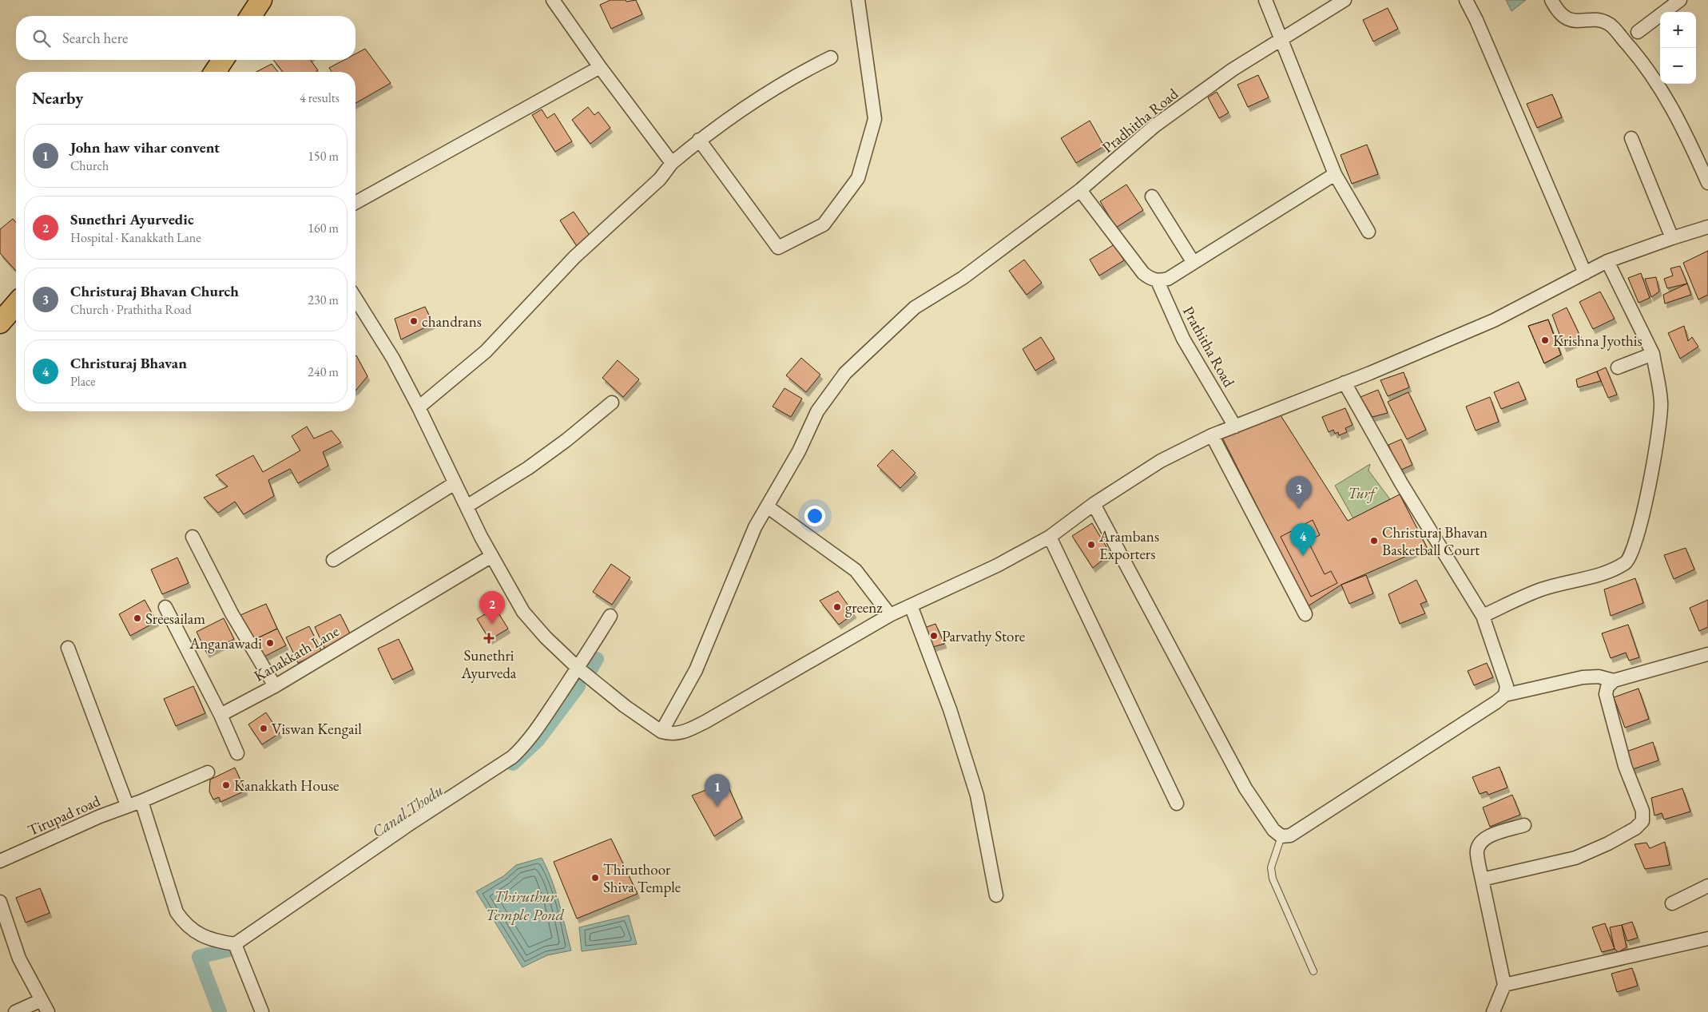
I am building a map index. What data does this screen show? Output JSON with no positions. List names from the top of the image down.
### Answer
{
  "streets": {
    "street": [
      "Pradhitha Road",
      "Prathitha Road",
      "Kanakkath Lane",
      "Tirupad road"
    ]
  },
  "water": ["Canal Thodu", "Thiruthur Temple Pond"],
  "parks": ["Turf"],
  "places": {
    "other": [
      "chandrans",
      "Krishna Jyothis",
      "Christuraj Bhavan Basketball Court",
      "Arambans Exporters",
      "greenz",
      "Sreesailam",
      "Parvathy Store",
      "Anganawadi",
      "Viswan Kengail",
      "Kanakkath House",
      "Thiruthoor Shiva Temple"
    ],
    "health": ["Sunethri Ayurveda"]
  },
  "page": {
    "map_buttons": ["+", "−"],
    "search": "Search here",
    "heading": ["Nearby", "4 results"],
    "list": [
      {
        "mark": "1",
        "name": "John haw vihar convent",
        "note": "Church",
        "value": "150 m"
      },
      {
        "mark": "2",
        "name": "Sunethri Ayurvedic",
        "note": "Hospital · Kanakkath Lane",
        "value": "160 m"
      },
      {
        "mark": "3",
        "name": "Christuraj Bhavan Church",
        "note": "Church · Prathitha Road",
        "value": "230 m"
      },
      {
        "mark": "4",
        "name": "Christuraj Bhavan",
        "note": "Place",
        "value": "240 m"
      }
    ],
    "pins": [
      "3",
      "4",
      "2",
      "1"
    ]
  }
}
